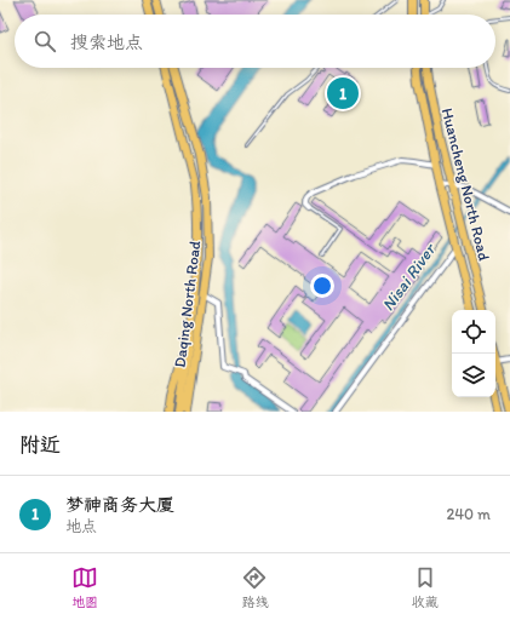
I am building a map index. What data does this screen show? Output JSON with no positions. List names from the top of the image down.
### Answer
{
  "streets": {
    "main road": ["Huancheng North Road", "Daqing North Road"]
  },
  "water": ["Nisai River"],
  "page": {
    "search": "搜索地点",
    "pins": "1",
    "heading": "附近",
    "list": [
      {
        "mark": "1",
        "name": "梦神商务大厦",
        "note": "地点",
        "value": "240 m"
      }
    ],
    "nav": ["地图", "路线", "收藏"]
  }
}
